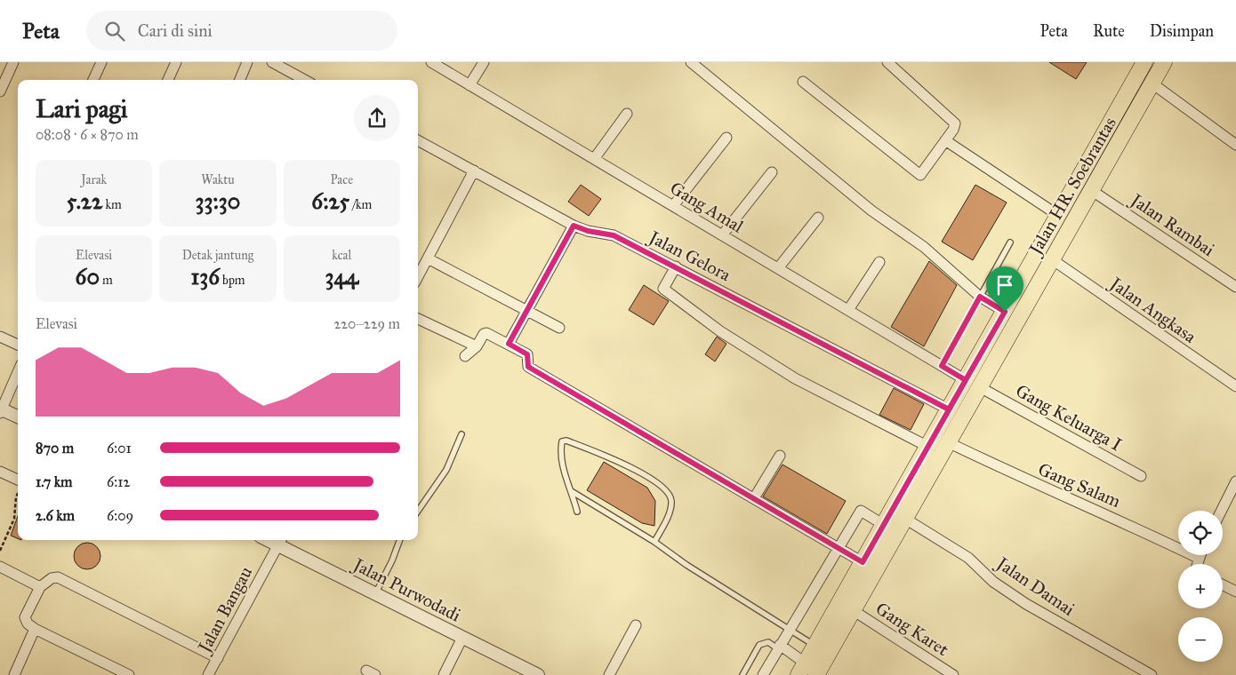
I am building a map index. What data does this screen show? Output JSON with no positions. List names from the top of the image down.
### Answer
{
  "streets": {
    "main road": ["Jalan HR. Soebrantas"],
    "street": [
      "Gang Amal",
      "Jalan Rambai",
      "Jalan Gelora",
      "Jalan Angkasa",
      "Gang Keluarga I",
      "Gang Salam",
      "Jalan Damai",
      "Jalan Purwodadi",
      "Jalan Bangau",
      "Gang Karet"
    ]
  },
  "crossings": [
    ["Jalan HR. Soebrantas", "Gang Amal"],
    ["Jalan HR. Soebrantas", "Jalan Rambai"],
    ["Jalan HR. Soebrantas", "Jalan Gelora"],
    ["Jalan HR. Soebrantas", "Jalan Angkasa"],
    ["Jalan HR. Soebrantas", "Gang Keluarga I"],
    ["Jalan HR. Soebrantas", "Gang Salam"],
    ["Jalan HR. Soebrantas", "Jalan Damai"],
    ["Jalan HR. Soebrantas", "Gang Karet"],
    ["Jalan Purwodadi", "Jalan Bangau"]
  ],
  "page": {
    "header": "Peta",
    "search": "Cari di sini",
    "nav": ["Peta", "Rute", "Disimpan"],
    "heading": ["Lari pagi", "08:08 · 6 × 870 m"],
    "stats": [
      ["Jarak", "5.22 km"],
      ["Waktu", "33:30"],
      ["Pace", "6:25 /km"],
      ["Elevasi", "60 m"],
      ["Detak jantung", "136 bpm"],
      ["kcal", "344"]
    ],
    "chart": ["Elevasi", "220–229 m"],
    "list": [
      {
        "name": "870 m",
        "note": "6:01"
      },
      {
        "name": "1.7 km",
        "note": "6:12"
      },
      {
        "name": "2.6 km",
        "note": "6:09"
      }
    ],
    "map_buttons": ["+", "−"]
  }
}
